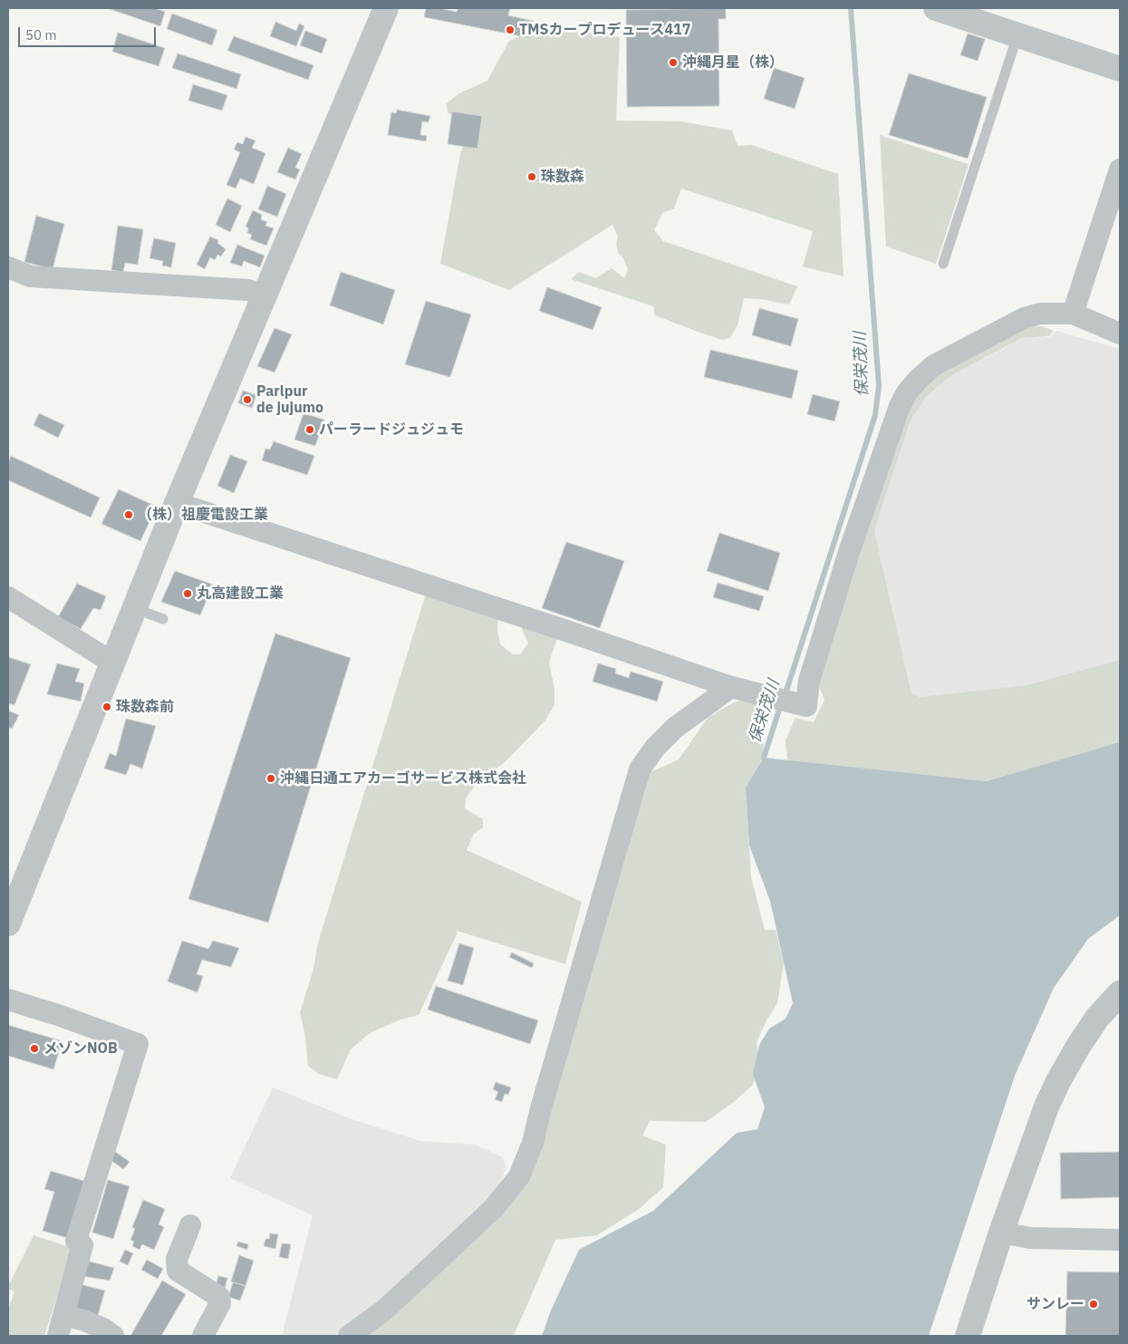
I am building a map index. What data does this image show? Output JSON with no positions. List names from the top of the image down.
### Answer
{
  "water": ["保栄茂川"],
  "places": [
    "TMSカープロデュース417",
    "沖縄月星（株）",
    "珠数森",
    "Parlpur de jujumo",
    "パーラードジュジュモ",
    "（株）祖慶電設工業",
    "丸高建設工業",
    "珠数森前",
    "沖縄日通エアカーゴサービス株式会社",
    "メゾンNOB",
    "サンレー"
  ],
  "scale_bar": "50 m"
}
